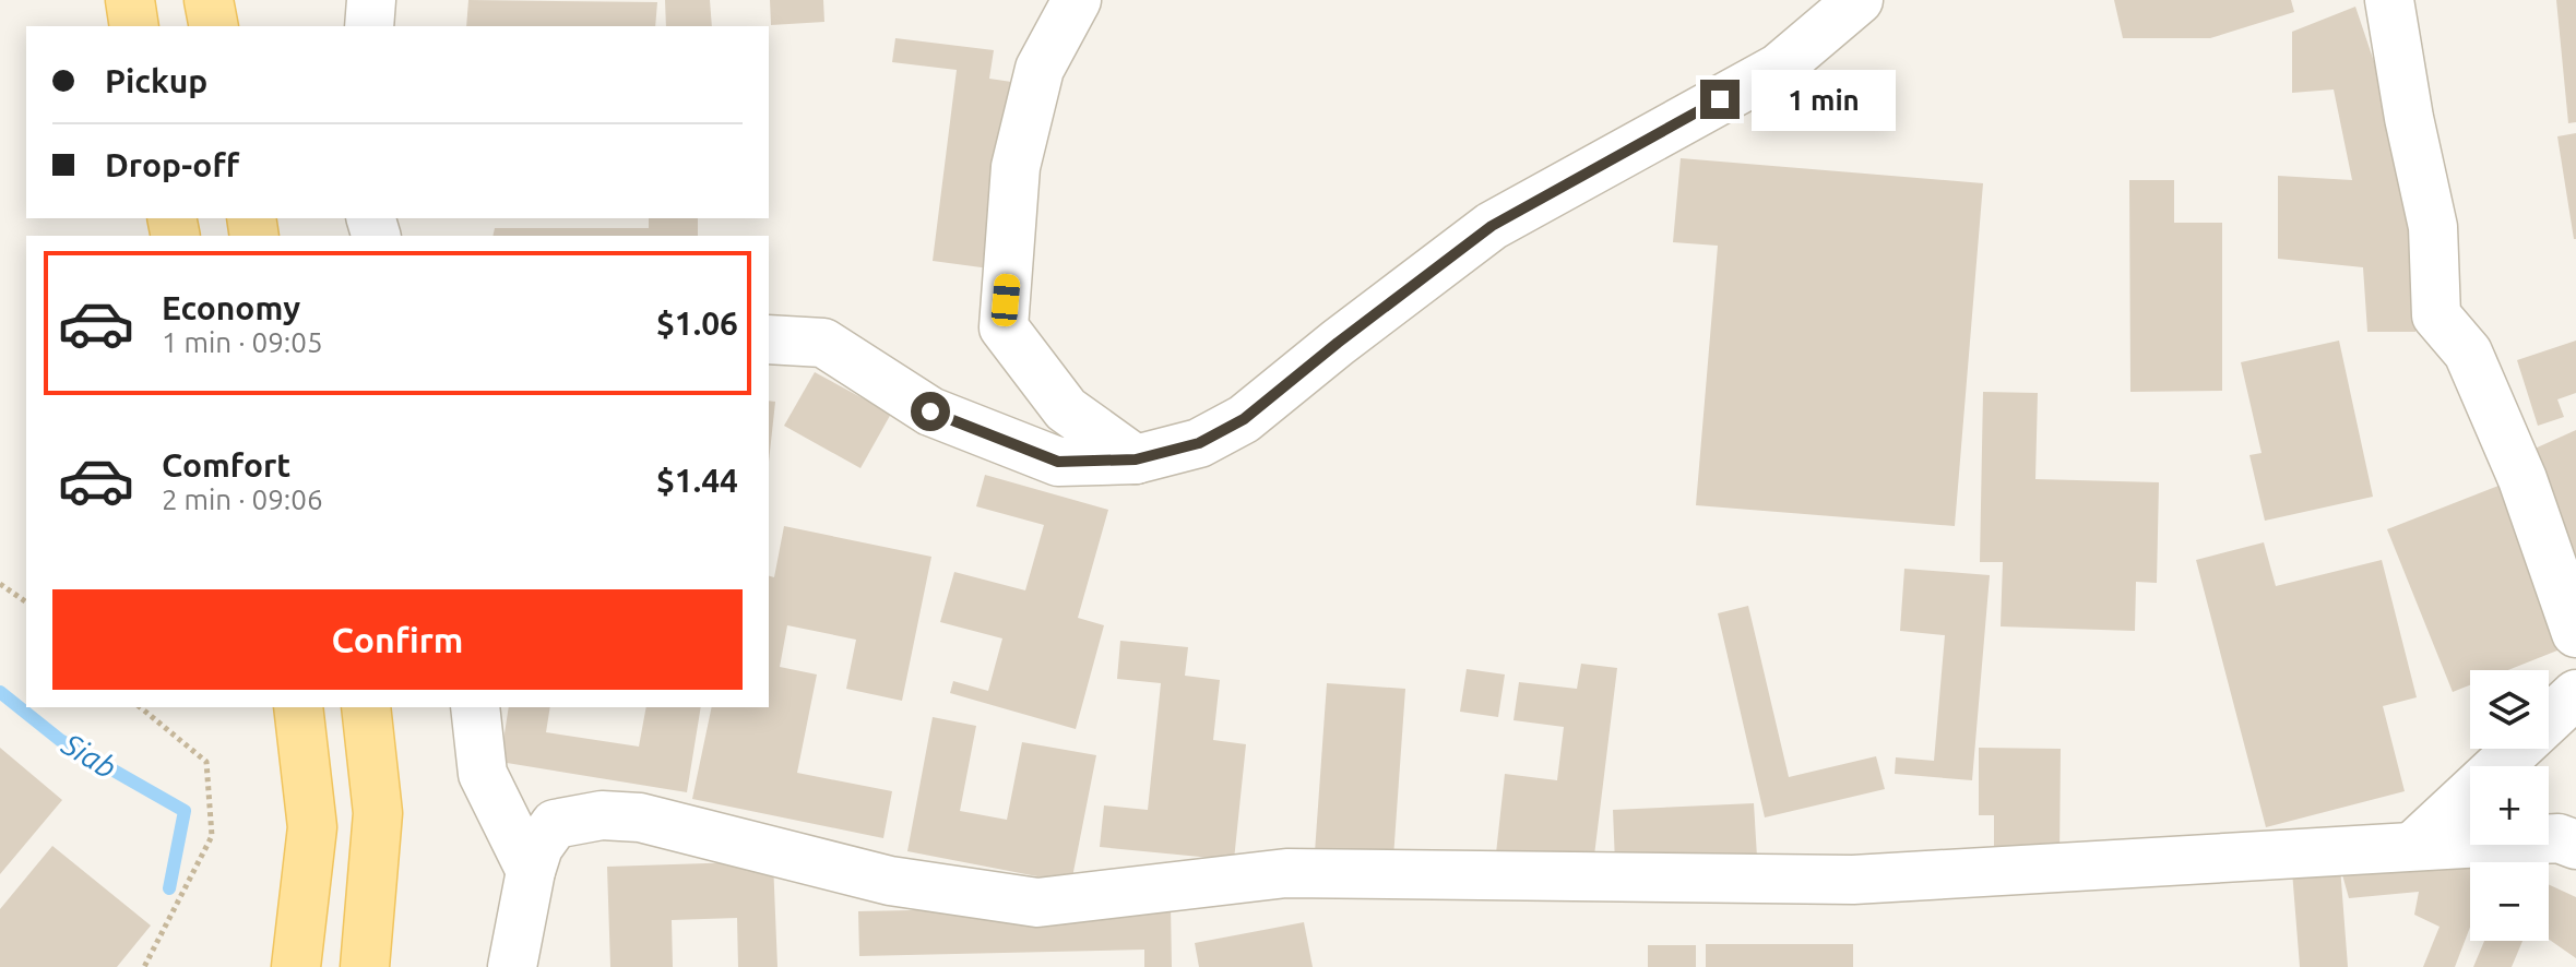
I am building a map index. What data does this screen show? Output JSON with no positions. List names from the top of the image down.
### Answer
{
  "water": ["Siab"],
  "page": {
    "banner": ["Pickup", "Drop-off"],
    "bubble": "1 min",
    "list": [
      {
        "name": "Economy",
        "note": "1 min · 09:05",
        "value": "$1.06"
      },
      {
        "name": "Comfort",
        "note": "2 min · 09:06",
        "value": "$1.44"
      }
    ],
    "buttons": "Confirm",
    "map_buttons": ["+", "−"]
  }
}
